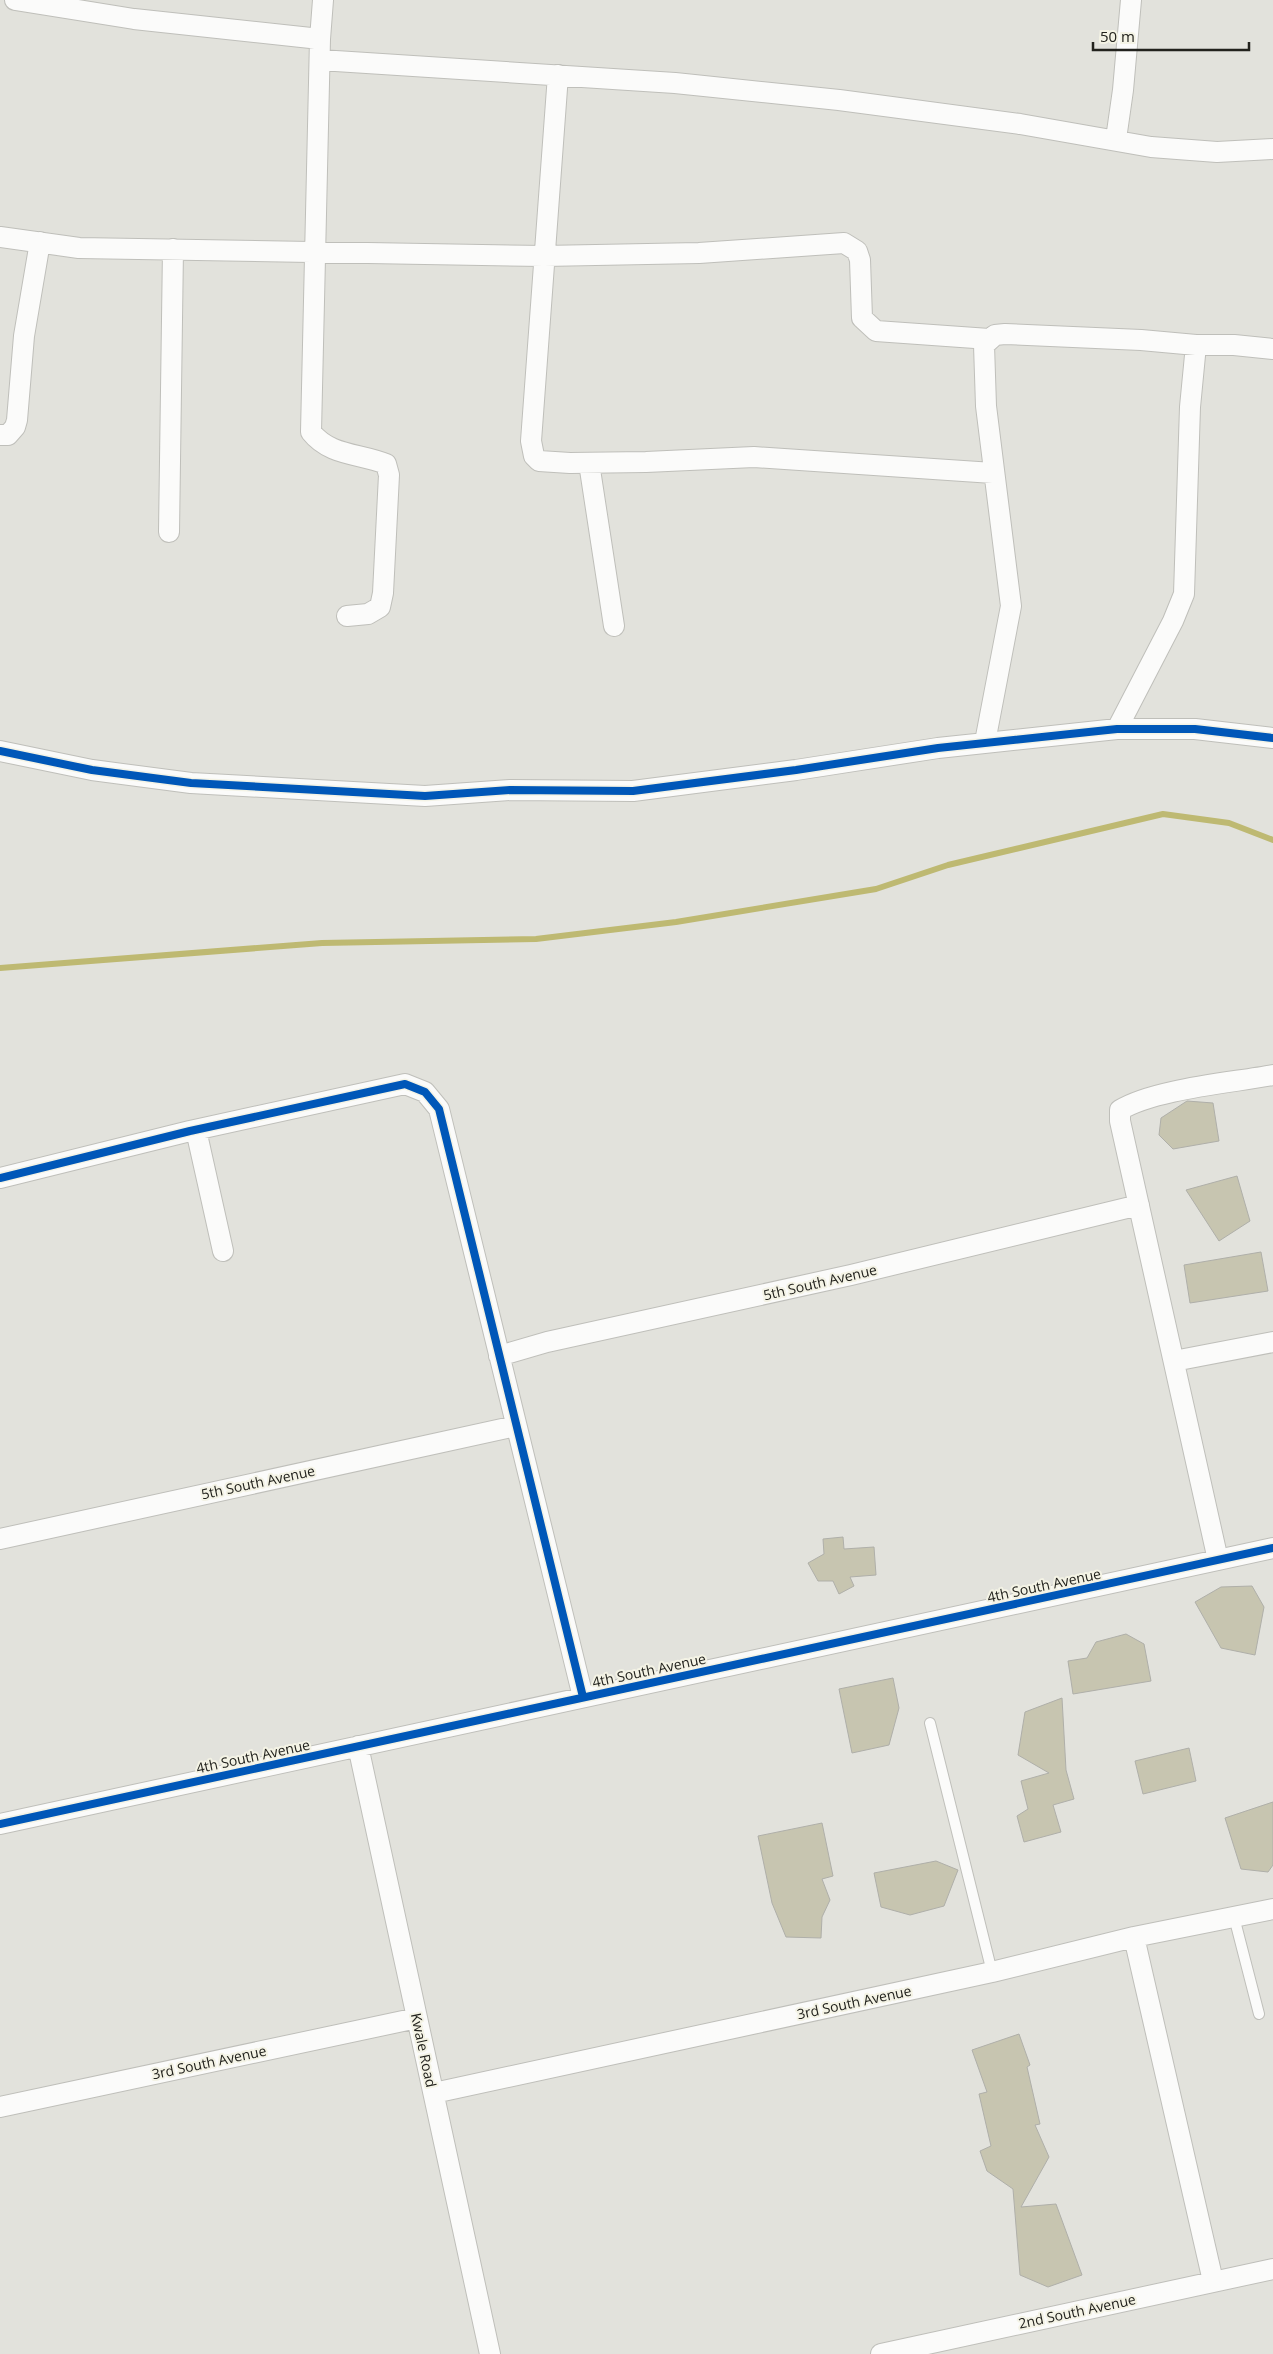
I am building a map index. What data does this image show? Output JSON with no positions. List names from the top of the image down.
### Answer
{
  "streets": {
    "street": [
      "5th South Avenue",
      "4th South Avenue",
      "3rd South Avenue",
      "Kwale Road",
      "2nd South Avenue"
    ]
  },
  "crossings": [
    ["4th South Avenue", "Kwale Road"],
    ["3rd South Avenue", "Kwale Road"]
  ],
  "scale_bar": "50 m"
}
